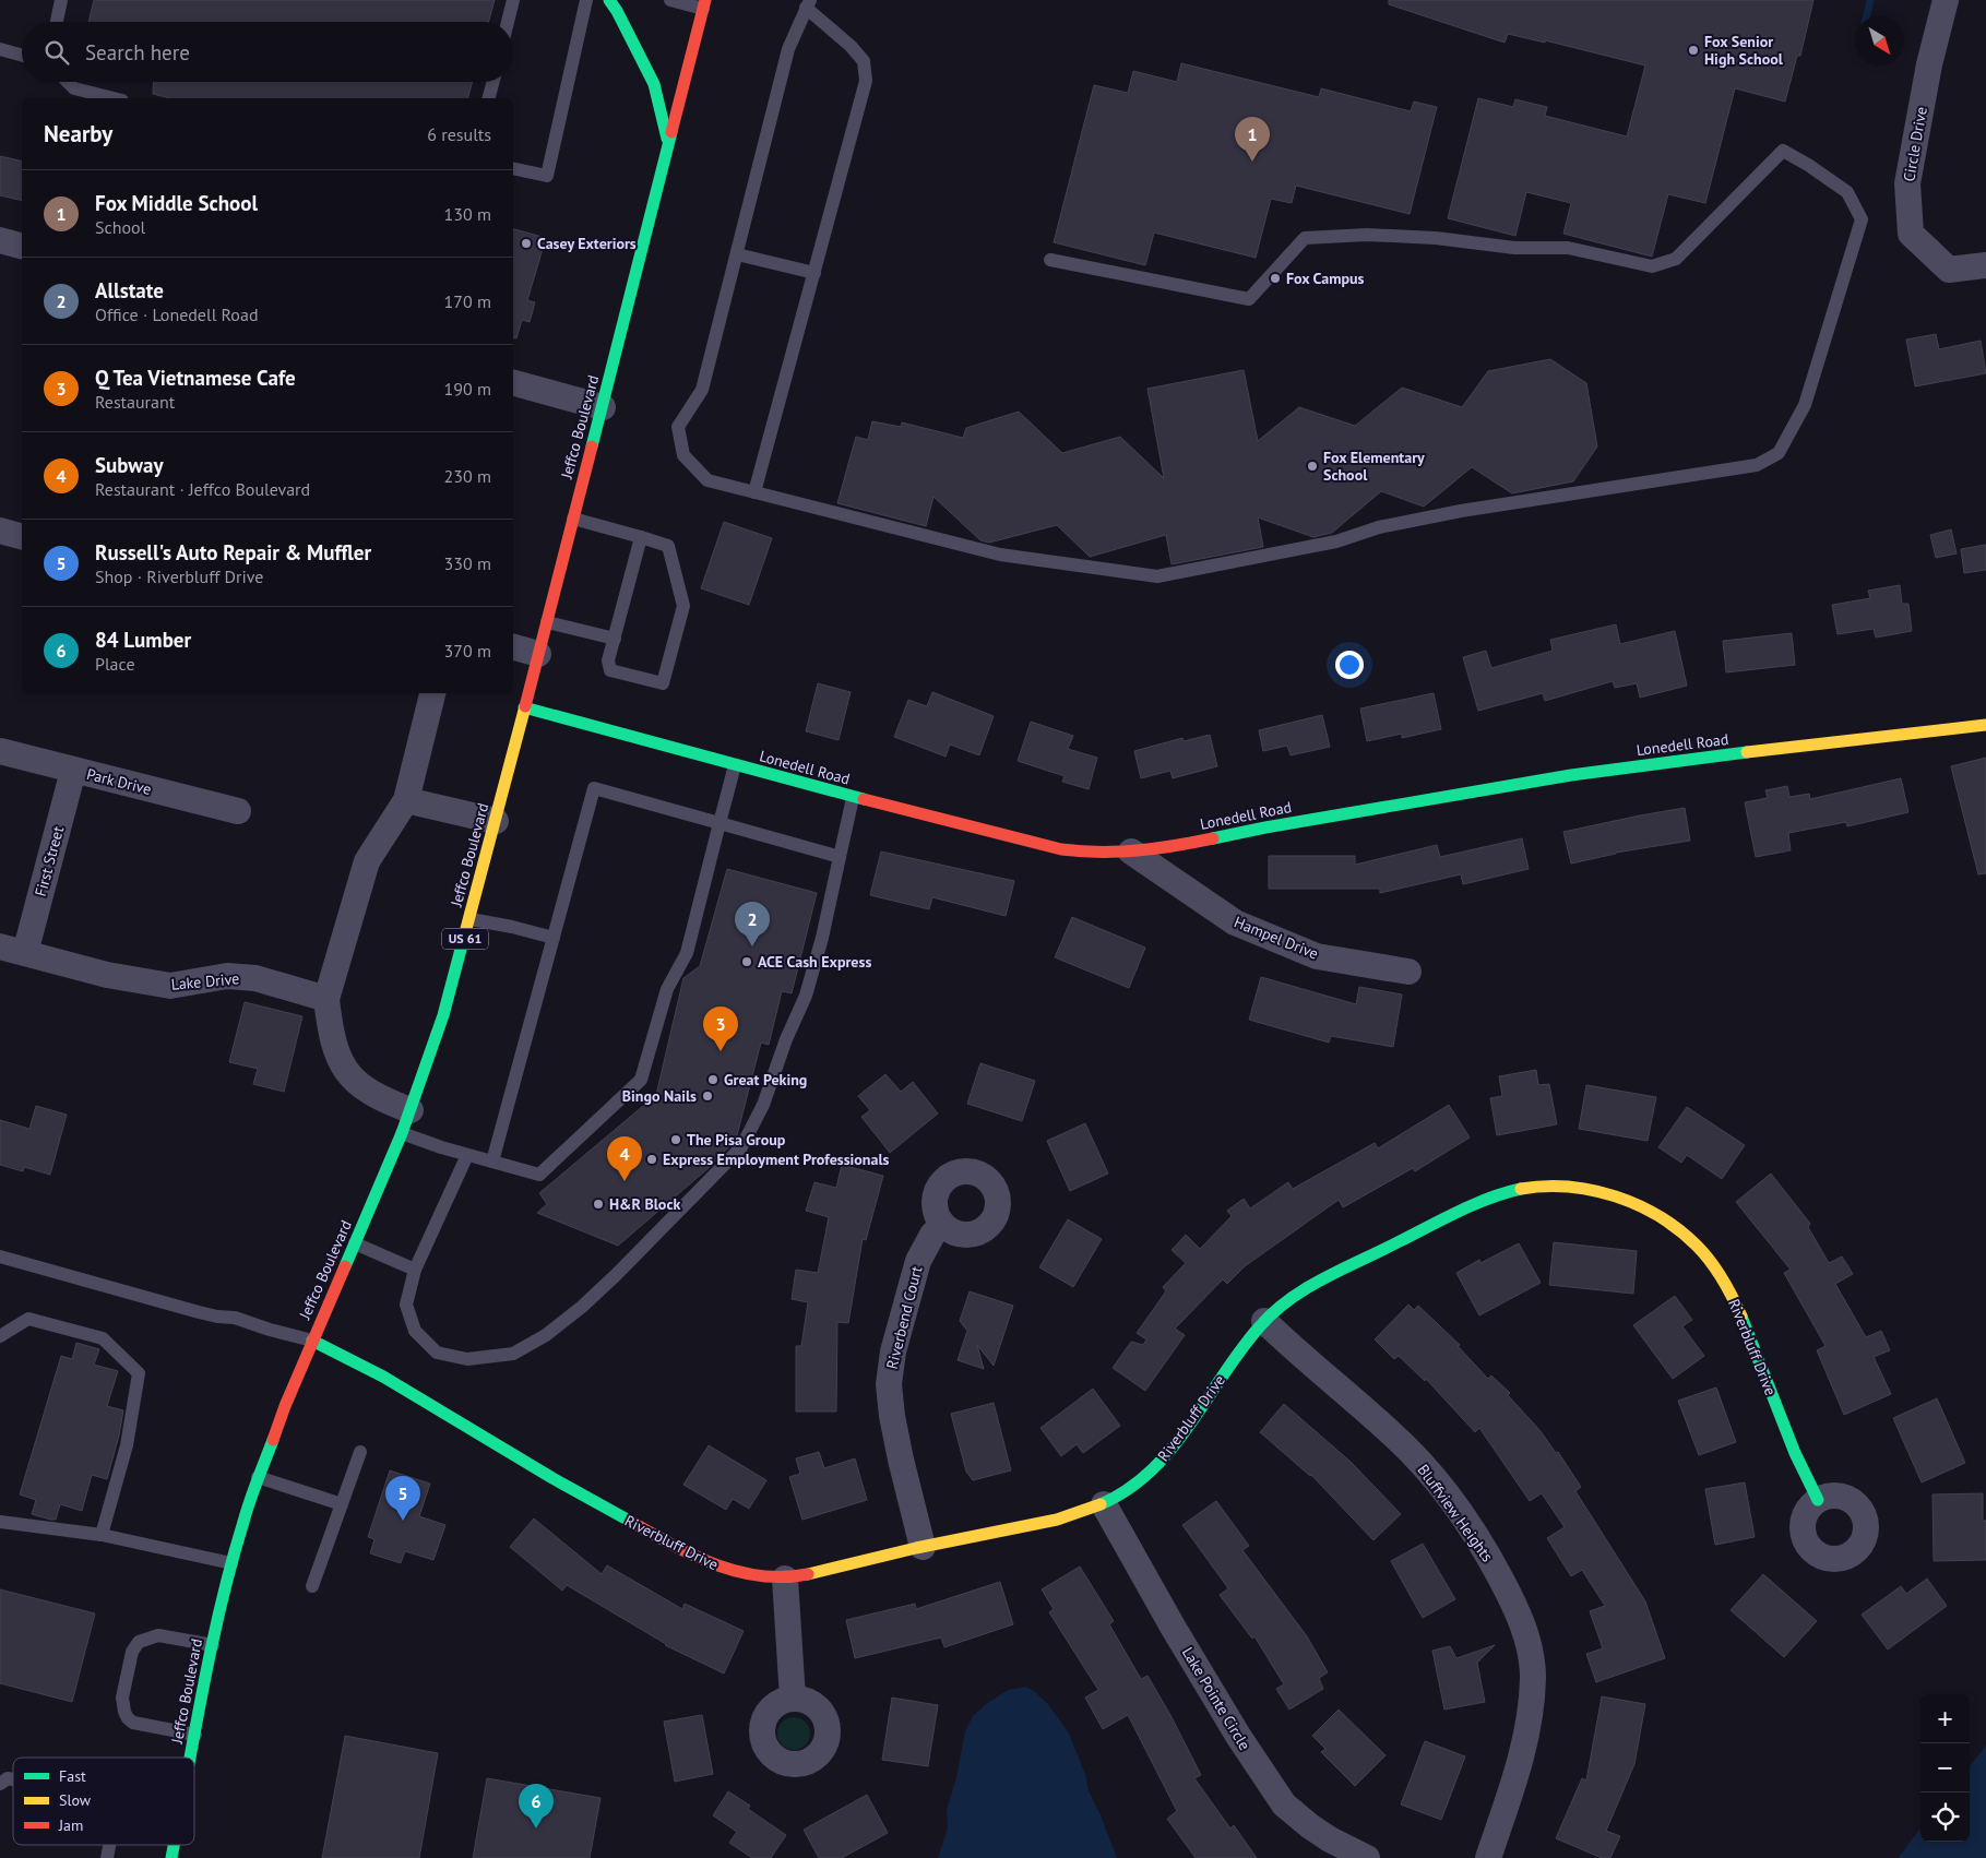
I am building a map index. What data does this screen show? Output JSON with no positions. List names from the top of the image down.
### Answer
{
  "streets": {
    "street": [
      "Circle Drive",
      "Jeffco Boulevard",
      "Lonedell Road",
      "Park Drive",
      "First Street",
      "Hampel Drive",
      "US 61",
      "Lake Drive",
      "Riverbend Court",
      "Riverbluff Drive",
      "Bluffview Heights",
      "Lake Pointe Circle"
    ]
  },
  "crossings": [
    ["Jeffco Boulevard", "Lonedell Road"],
    ["Jeffco Boulevard", "Riverbluff Drive"],
    ["Lonedell Road", "Hampel Drive"],
    ["Park Drive", "First Street"],
    ["First Street", "Lake Drive"],
    ["Riverbend Court", "Riverbluff Drive"],
    ["Riverbluff Drive", "Bluffview Heights"],
    ["Riverbluff Drive", "Lake Pointe Circle"]
  ],
  "places": [
    "Fox Senior High School",
    "Casey Exteriors",
    "Fox Campus",
    "Fox Elementary School",
    "ACE Cash Express",
    "Great Peking",
    "Bingo Nails",
    "The Pisa Group",
    "Express Employment Professionals",
    "H&R Block"
  ],
  "legend": ["Fast", "Slow", "Jam"],
  "north": "bottom right",
  "page": {
    "search": "Search here",
    "heading": ["Nearby", "6 results"],
    "pins": [
      "1",
      "2",
      "3",
      "4",
      "5",
      "6"
    ],
    "list": [
      {
        "mark": "1",
        "name": "Fox Middle School",
        "note": "School",
        "value": "130 m"
      },
      {
        "mark": "2",
        "name": "Allstate",
        "note": "Office · Lonedell Road",
        "value": "170 m"
      },
      {
        "mark": "3",
        "name": "Q Tea Vietnamese Cafe",
        "note": "Restaurant",
        "value": "190 m"
      },
      {
        "mark": "4",
        "name": "Subway",
        "note": "Restaurant · Jeffco Boulevard",
        "value": "230 m"
      },
      {
        "mark": "5",
        "name": "Russell's Auto Repair & Muffler",
        "note": "Shop · Riverbluff Drive",
        "value": "330 m"
      },
      {
        "mark": "6",
        "name": "84 Lumber",
        "note": "Place",
        "value": "370 m"
      }
    ],
    "map_buttons": ["+", "−"]
  }
}
